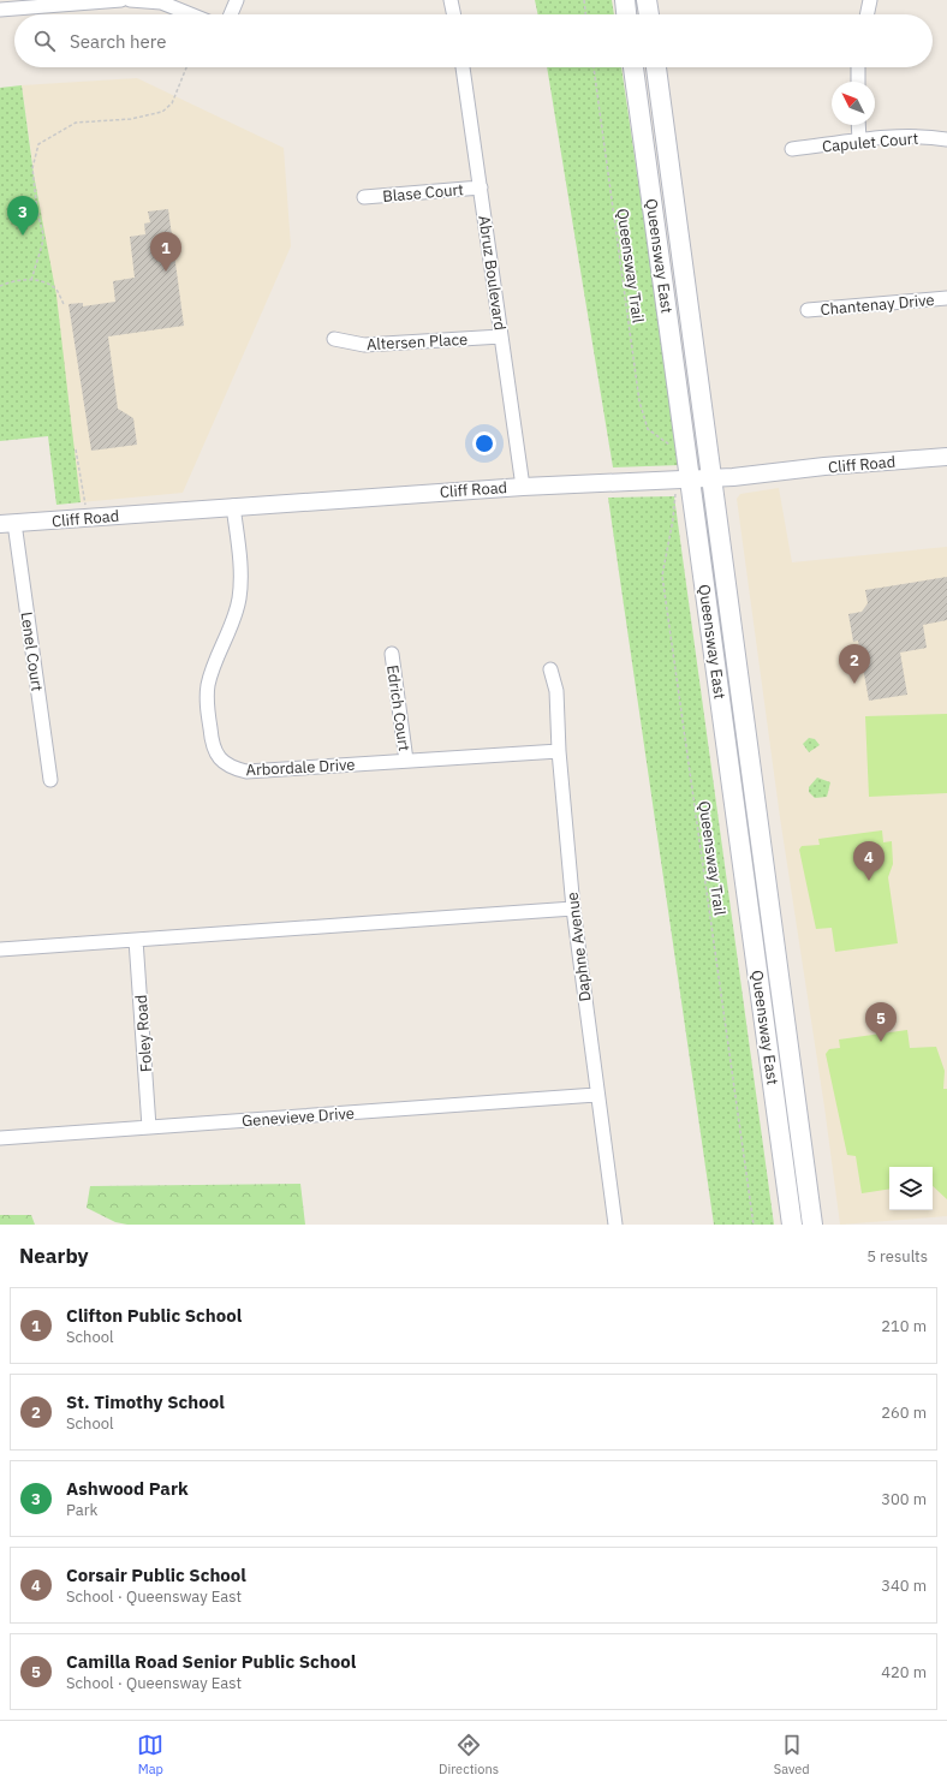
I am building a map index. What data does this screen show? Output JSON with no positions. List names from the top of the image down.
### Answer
{
  "streets": {
    "main road": ["Queensway East"],
    "street": [
      "Capulet Court",
      "Blase Court",
      "Abruz Boulevard",
      "Chantenay Drive",
      "Altersen Place",
      "Cliff Road",
      "Lenel Court",
      "Edrich Court",
      "Arbordale Drive",
      "Daphne Avenue",
      "Foley Road",
      "Genevieve Drive"
    ],
    "path": ["Queensway Trail"]
  },
  "crossings": [
    ["Blase Court", "Abruz Boulevard"],
    ["Queensway East", "Cliff Road"],
    ["Abruz Boulevard", "Altersen Place"],
    ["Abruz Boulevard", "Cliff Road"],
    ["Cliff Road", "Lenel Court"],
    ["Cliff Road", "Arbordale Drive"],
    ["Edrich Court", "Arbordale Drive"],
    ["Arbordale Drive", "Daphne Avenue"],
    ["Daphne Avenue", "Genevieve Drive"],
    ["Foley Road", "Genevieve Drive"]
  ],
  "north": "top left",
  "page": {
    "search": "Search here",
    "pins": [
      "3",
      "1",
      "2",
      "4",
      "5"
    ],
    "heading": ["Nearby", "5 results"],
    "list": [
      {
        "mark": "1",
        "name": "Clifton Public School",
        "note": "School",
        "value": "210 m"
      },
      {
        "mark": "2",
        "name": "St. Timothy School",
        "note": "School",
        "value": "260 m"
      },
      {
        "mark": "3",
        "name": "Ashwood Park",
        "note": "Park",
        "value": "300 m"
      },
      {
        "mark": "4",
        "name": "Corsair Public School",
        "note": "School · Queensway East",
        "value": "340 m"
      },
      {
        "mark": "5",
        "name": "Camilla Road Senior Public School",
        "note": "School · Queensway East",
        "value": "420 m"
      }
    ],
    "nav": ["Map", "Directions", "Saved"]
  }
}
